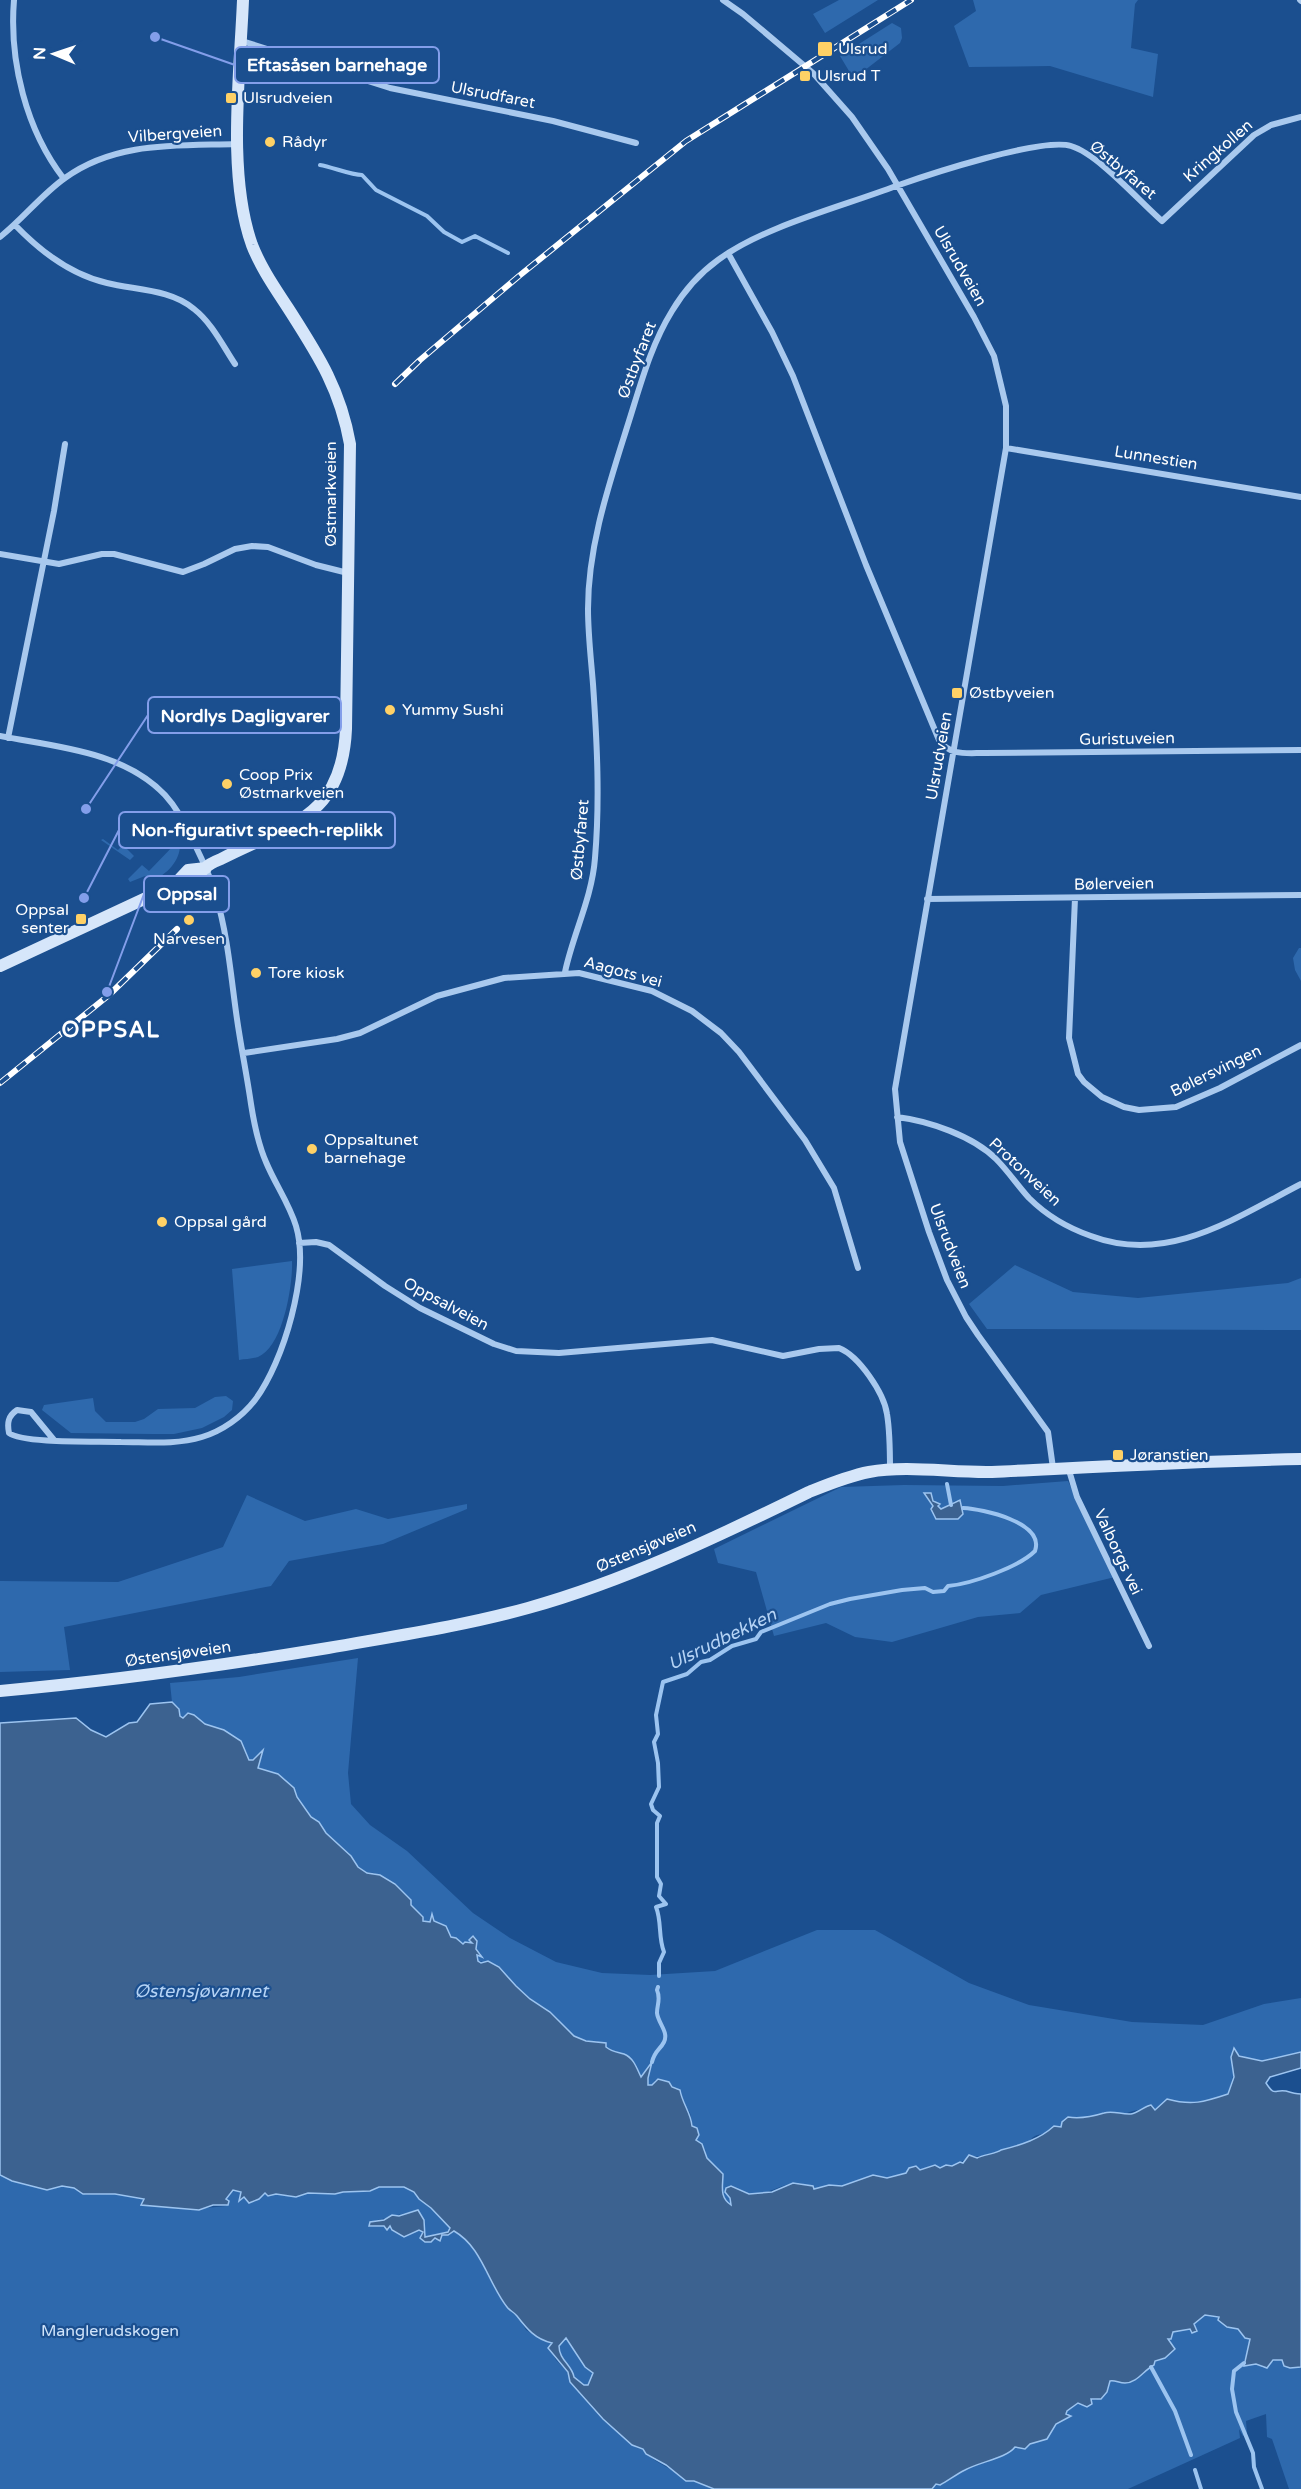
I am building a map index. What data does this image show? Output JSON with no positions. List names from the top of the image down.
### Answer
{
  "streets": {
    "main road": ["Østmarkveien", "Østensjøveien"],
    "street": [
      "Ulsrudfaret",
      "Vilbergveien",
      "Kringkollen",
      "Østbyfaret",
      "Ulsrudveien",
      "Lunnestien",
      "Guristuveien",
      "Bølerveien",
      "Aagots vei",
      "Bølersvingen",
      "Protonveien",
      "Oppsalveien",
      "Valborgs vei"
    ]
  },
  "crossings": [
    ["Ulsrudfaret", "Østmarkveien"],
    ["Vilbergveien", "Østmarkveien"],
    ["Kringkollen", "Østbyfaret"],
    ["Østbyfaret", "Ulsrudveien"],
    ["Østbyfaret", "Aagots vei"],
    ["Ulsrudveien", "Lunnestien"],
    ["Ulsrudveien", "Guristuveien"],
    ["Ulsrudveien", "Bølerveien"],
    ["Ulsrudveien", "Protonveien"],
    ["Ulsrudveien", "Østensjøveien"],
    ["Bølerveien", "Bølersvingen"],
    ["Oppsalveien", "Østensjøveien"],
    ["Østensjøveien", "Valborgs vei"]
  ],
  "districts": ["OPPSAL"],
  "water": ["Ulsrudbekken", "Østensjøvannet"],
  "parks": ["Manglerudskogen"],
  "places": {
    "other": [
      "Eftasåsen barnehage",
      "Rådyr",
      "Yummy Sushi",
      "Coop Prix Østmarkveien",
      "Nordlys Dagligvarer",
      "Non-figurativt speech-replikk",
      "Narvesen",
      "Tore kiosk",
      "Oppsal",
      "Oppsaltunet barnehage",
      "Oppsal gård"
    ],
    "transit": [
      "Ulsrud",
      "Ulsrud T",
      "Ulsrudveien",
      "Østbyveien",
      "Oppsal senter",
      "Jøranstien"
    ]
  },
  "north": "left"
}
